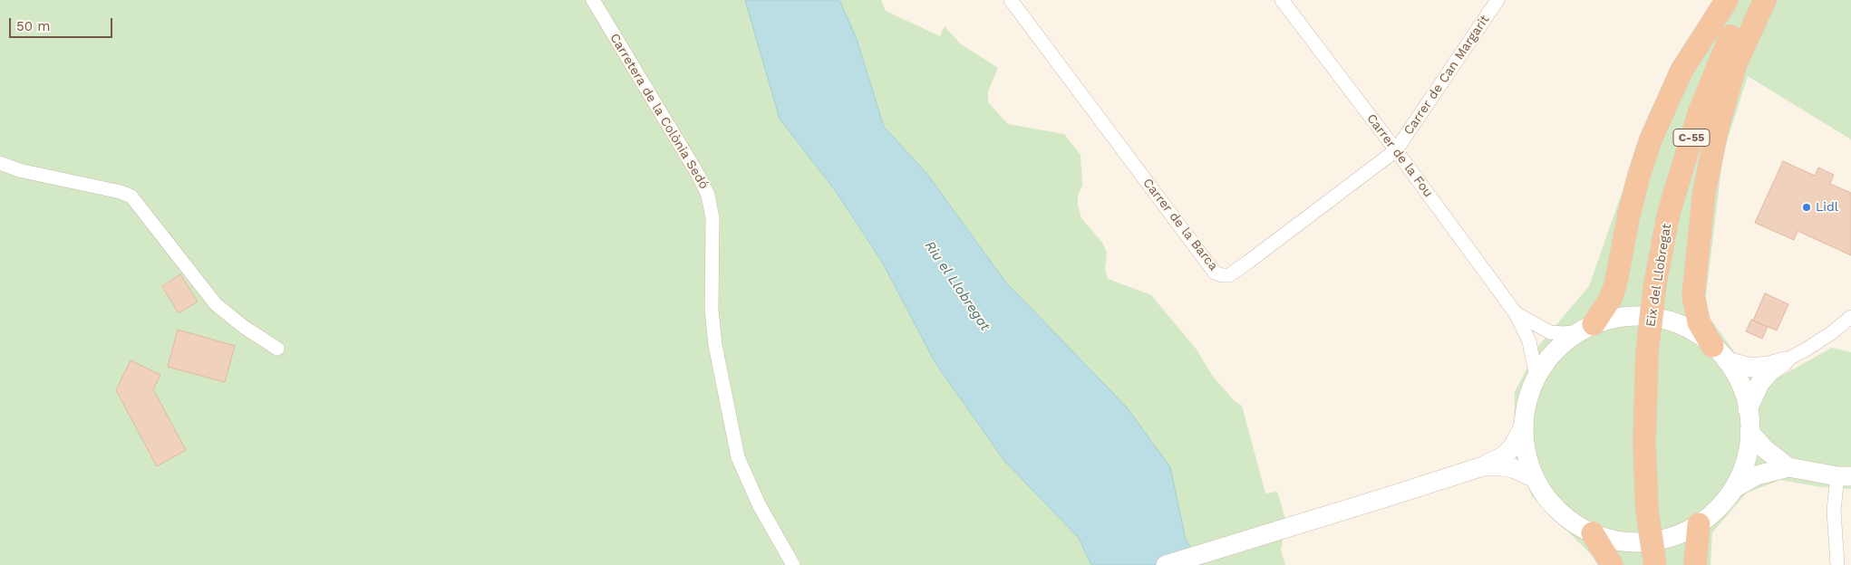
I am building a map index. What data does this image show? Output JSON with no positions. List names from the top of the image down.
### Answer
{
  "streets": {
    "highway": ["C-55", "Eix del Llobregat"],
    "street": [
      "Carrer de Can Margarit",
      "Carretera de la Colònia Sedó",
      "Carrer de la Fou",
      "Carrer de la Barca"
    ]
  },
  "crossings": [
    ["Carrer de Can Margarit", "Carrer de la Fou"],
    ["Carrer de Can Margarit", "Carrer de la Barca"],
    ["Carrer de la Fou", "Carrer de la Barca"]
  ],
  "water": ["Riu el Llobregat"],
  "places": ["Lidl"],
  "scale_bar": "50 m"
}
